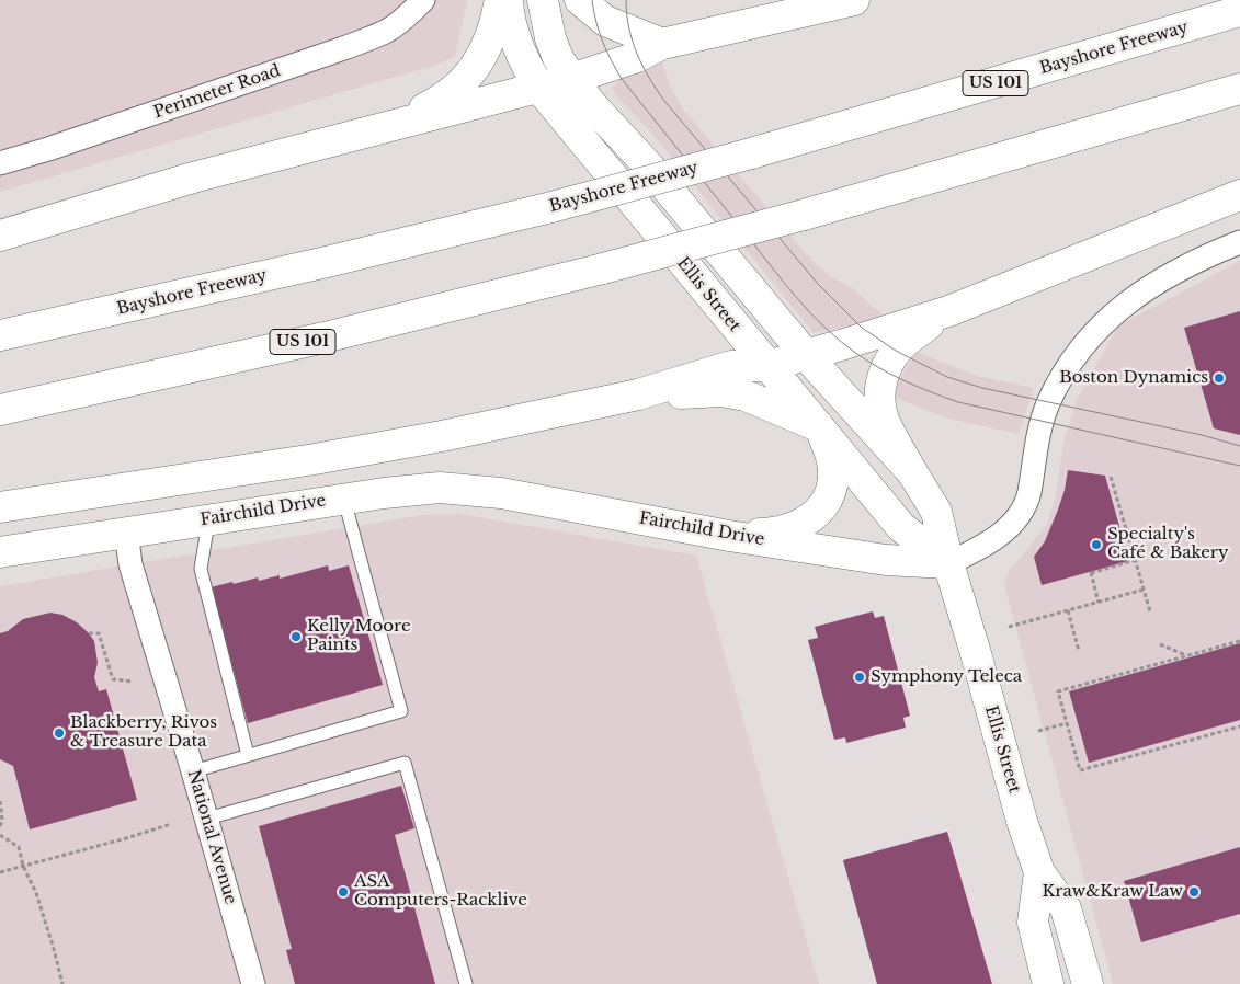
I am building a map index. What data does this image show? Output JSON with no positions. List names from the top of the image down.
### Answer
{
  "streets": {
    "main road": [
      "Bayshore Freeway",
      "US 101",
      "Ellis Street",
      "Fairchild Drive"
    ],
    "street": ["Perimeter Road", "National Avenue"]
  },
  "crossings": [
    ["Ellis Street", "Fairchild Drive"],
    ["Fairchild Drive", "National Avenue"]
  ],
  "places": [
    "Boston Dynamics",
    "Specialty's Café & Bakery",
    "Kelly Moore Paints",
    "Symphony Teleca",
    "Blackberry, Rivos & Treasure Data",
    "ASA Computers-Racklive",
    "Kraw&Kraw Law"
  ]
}
